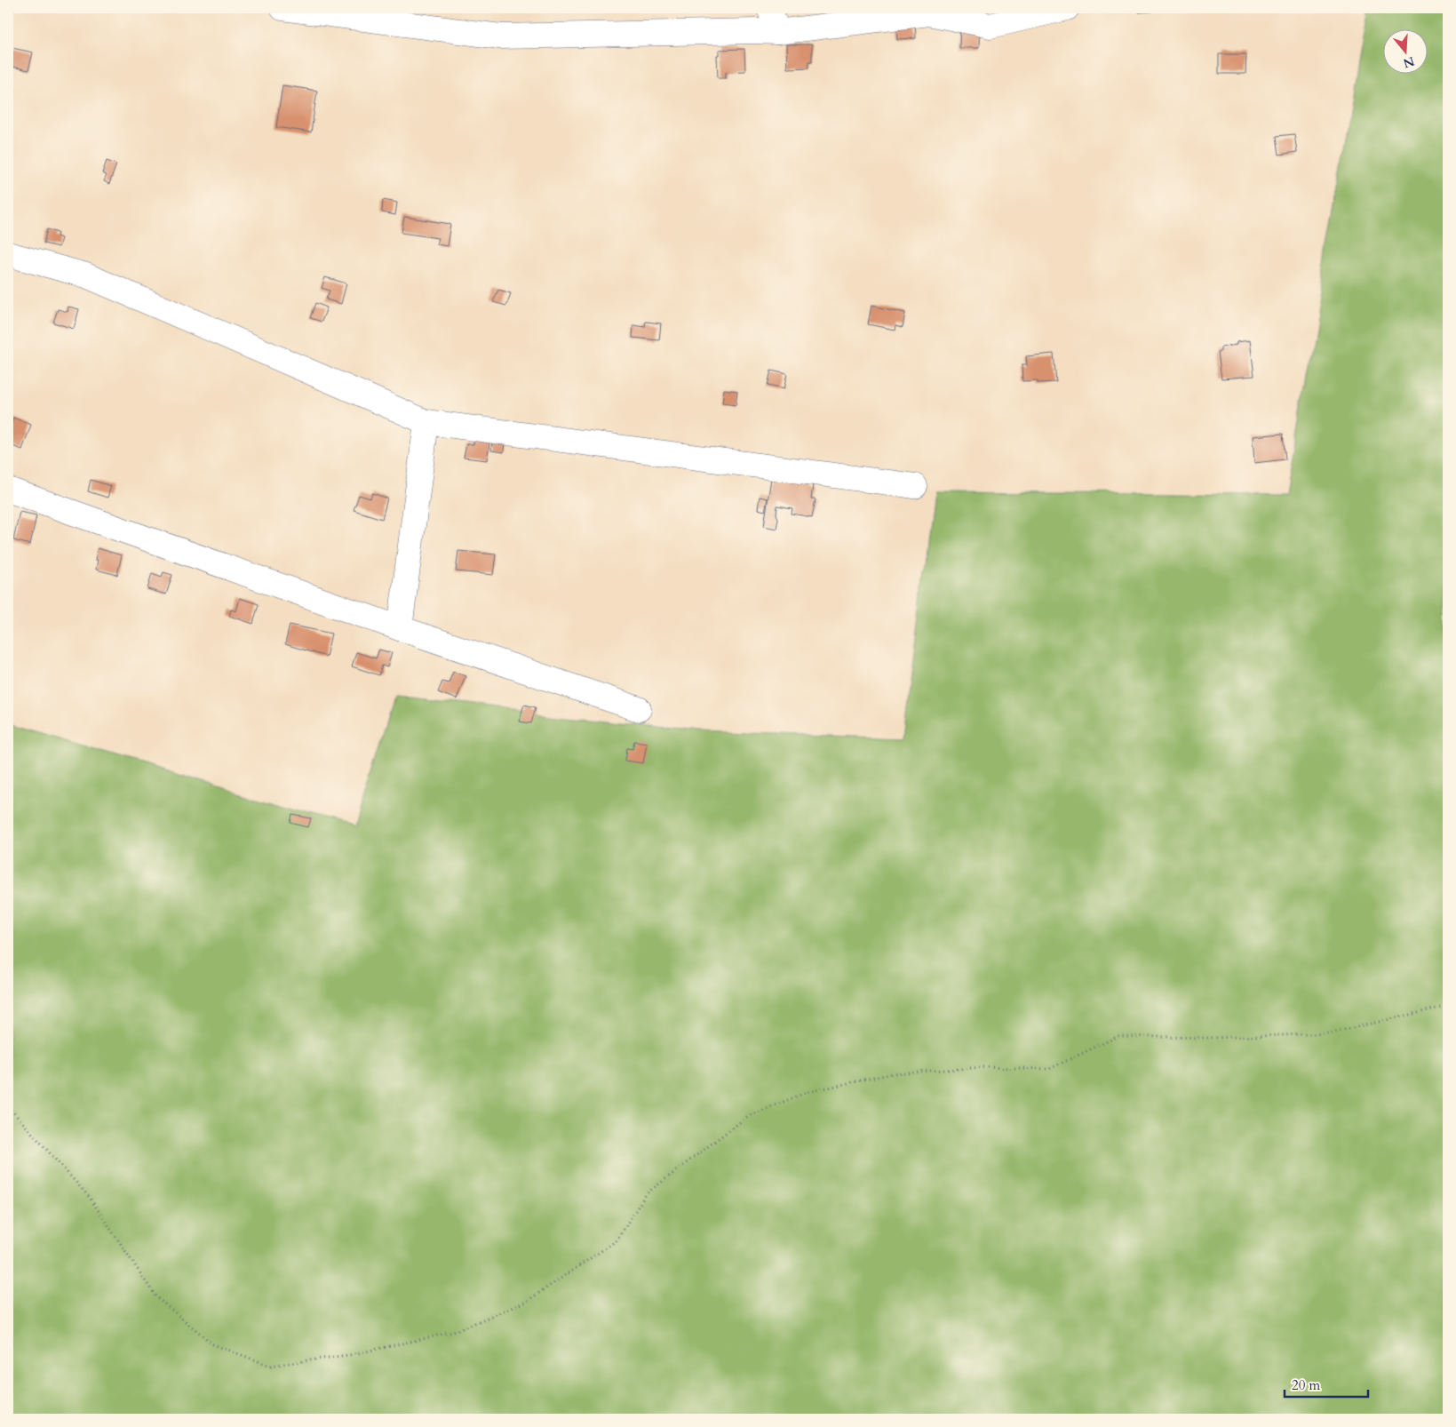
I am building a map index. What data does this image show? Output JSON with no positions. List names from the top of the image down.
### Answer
{
  "scale_bar": "20 m",
  "north": "bottom"
}
